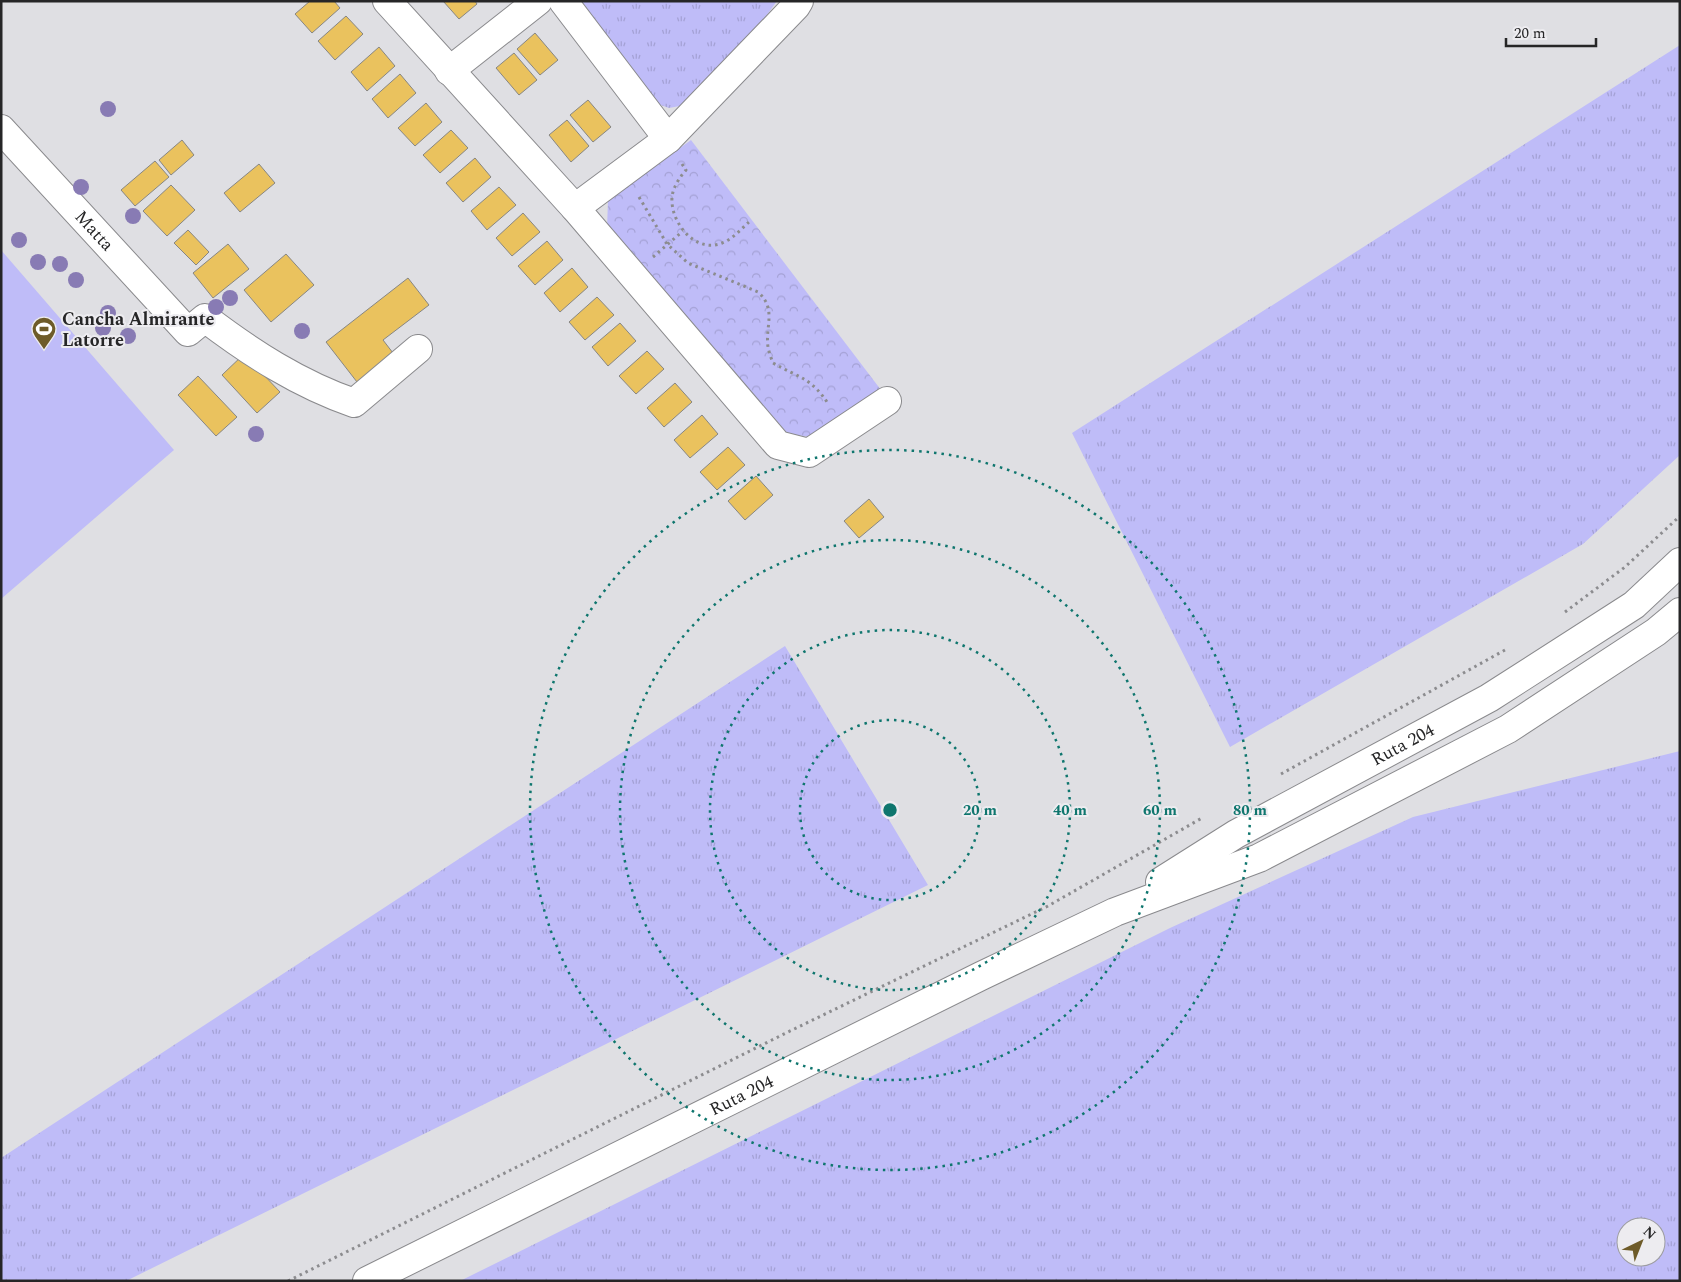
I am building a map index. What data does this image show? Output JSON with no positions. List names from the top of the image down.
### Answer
{
  "streets": {
    "main road": ["Matta", "Ruta 204"]
  },
  "places": {
    "sports": ["Cancha Almirante Latorre"]
  },
  "scale_bar": "20 m",
  "north": "top right",
  "rings": [
    "20 m",
    "40 m",
    "60 m",
    "80 m"
  ]
}
